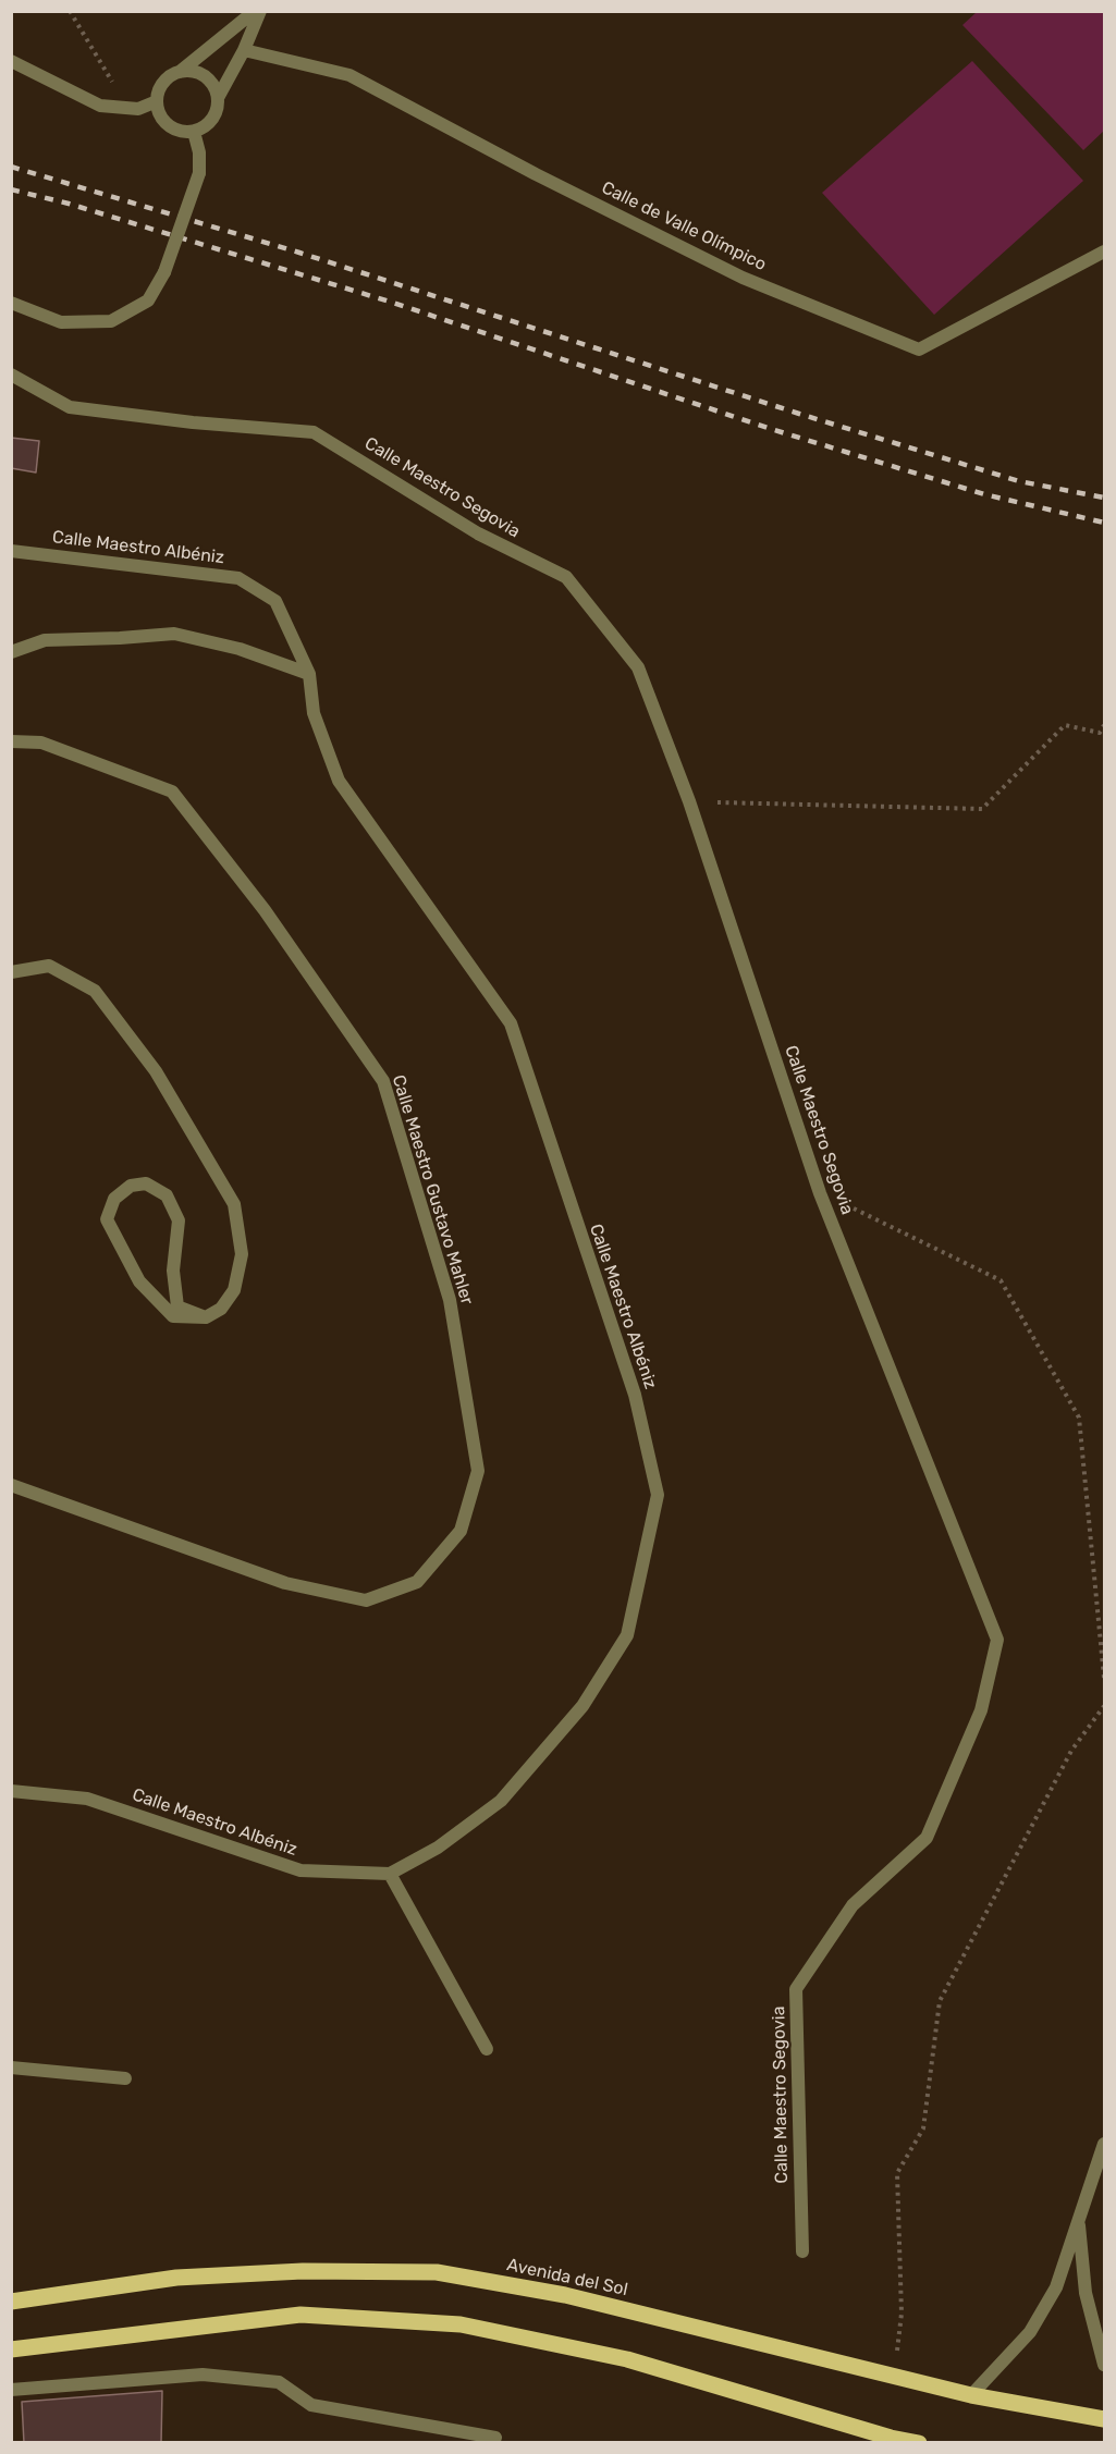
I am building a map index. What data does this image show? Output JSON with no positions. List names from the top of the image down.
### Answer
{
  "streets": {
    "main road": ["Avenida del Sol"],
    "street": [
      "Calle de Valle Olímpico",
      "Calle Maestro Segovia",
      "Calle Maestro Albéniz",
      "Calle Maestro Gustavo Mahler"
    ]
  }
}
